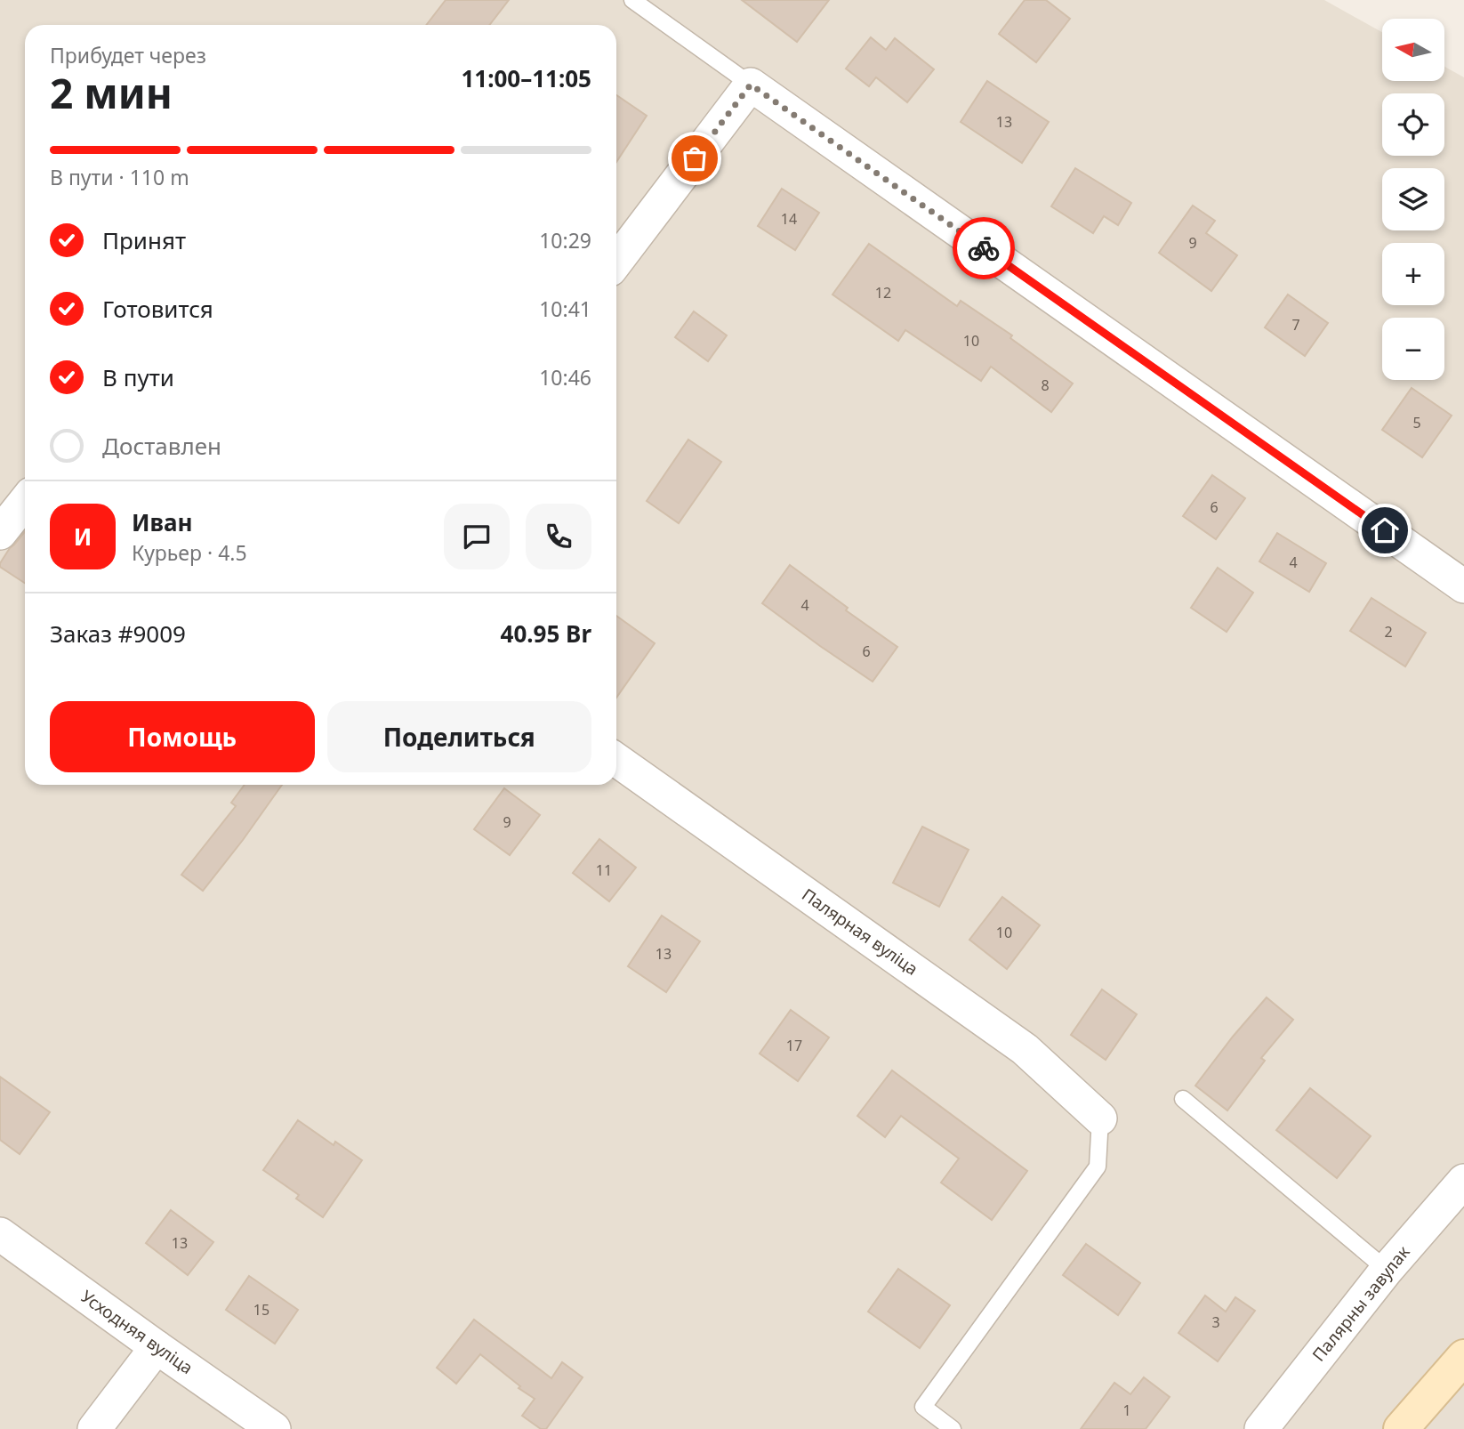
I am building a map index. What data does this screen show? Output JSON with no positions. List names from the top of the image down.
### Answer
{
  "streets": {
    "street": ["Палярная вуліца", "Палярны завулак", "Усходняя вуліца"]
  },
  "house_numbers": [
    "13",
    "14",
    "9",
    "12",
    "7",
    "10",
    "8",
    "5",
    "6",
    "4",
    "4",
    "2",
    "6",
    "9",
    "11",
    "10",
    "13",
    "17",
    "13",
    "15",
    "3",
    "1"
  ],
  "north": "left",
  "page": {
    "map_buttons": ["+", "−"],
    "heading": ["2 мин", "Прибудет через", "11:00–11:05"],
    "panel": [
      "Иван",
      "Курьер · 4.5",
      "Заказ #9009",
      "40.95 Br"
    ],
    "bar": "В пути · 110 m",
    "list": [
      ["Принят", "10:29"],
      ["Готовится", "10:41"],
      ["В пути", "10:46"],
      "Доставлен"
    ],
    "round": "И",
    "buttons": ["Помощь", "Поделиться"]
  }
}
